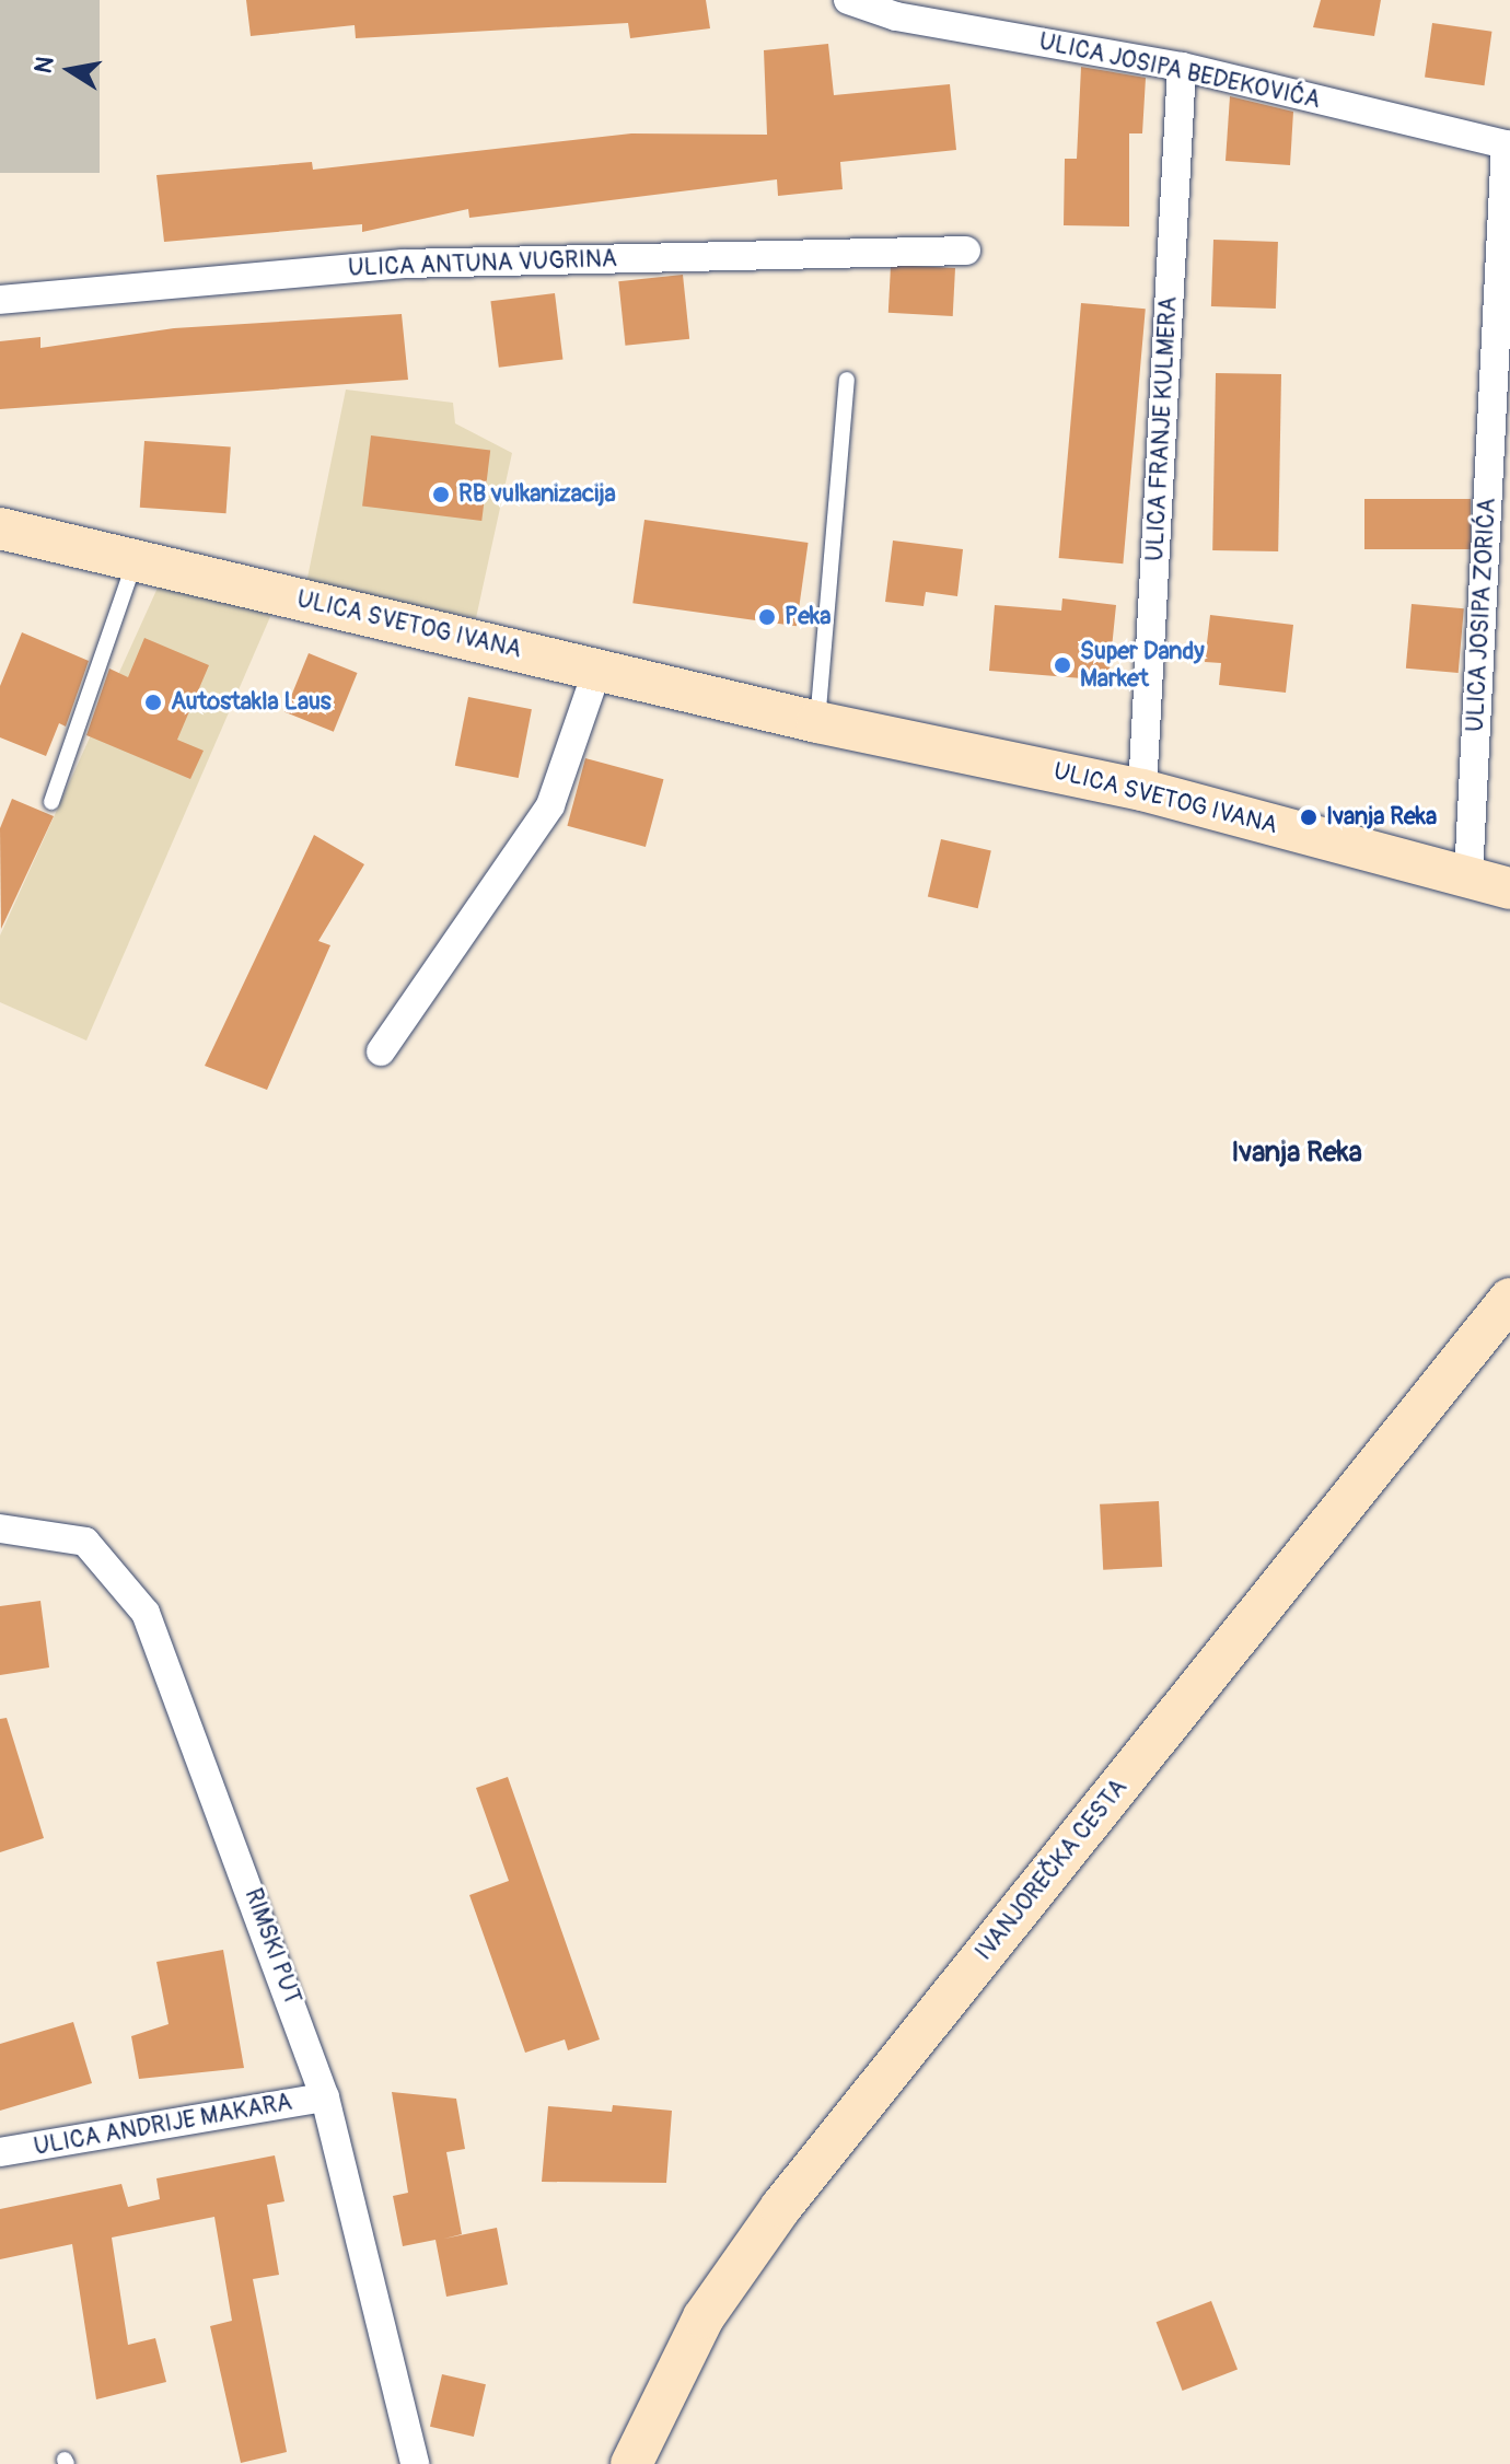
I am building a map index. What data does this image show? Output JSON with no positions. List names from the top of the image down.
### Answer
{
  "streets": {
    "street": [
      "ULICA JOSIPA BEDEKOVIĆA",
      "ULICA ANTUNA VUGRINA",
      "ULICA FRANJE KULMERA",
      "ULICA JOSIPA ZORIĆA",
      "ULICA SVETOG IVANA",
      "IVANJOREČKA CESTA",
      "RIMSKI PUT",
      "ULICA ANDRIJE MAKARA"
    ]
  },
  "crossings": [
    ["ULICA JOSIPA BEDEKOVIĆA", "ULICA FRANJE KULMERA"],
    ["ULICA JOSIPA BEDEKOVIĆA", "ULICA JOSIPA ZORIĆA"],
    ["ULICA FRANJE KULMERA", "ULICA SVETOG IVANA"],
    ["ULICA JOSIPA ZORIĆA", "ULICA SVETOG IVANA"],
    ["RIMSKI PUT", "ULICA ANDRIJE MAKARA"]
  ],
  "districts": ["Ivanja Reka"],
  "places": [
    "RB vulkanizacija",
    "Peka",
    "Super Dandy Market",
    "Autostakla Laus",
    "Ivanja Reka"
  ],
  "north": "left"
}
